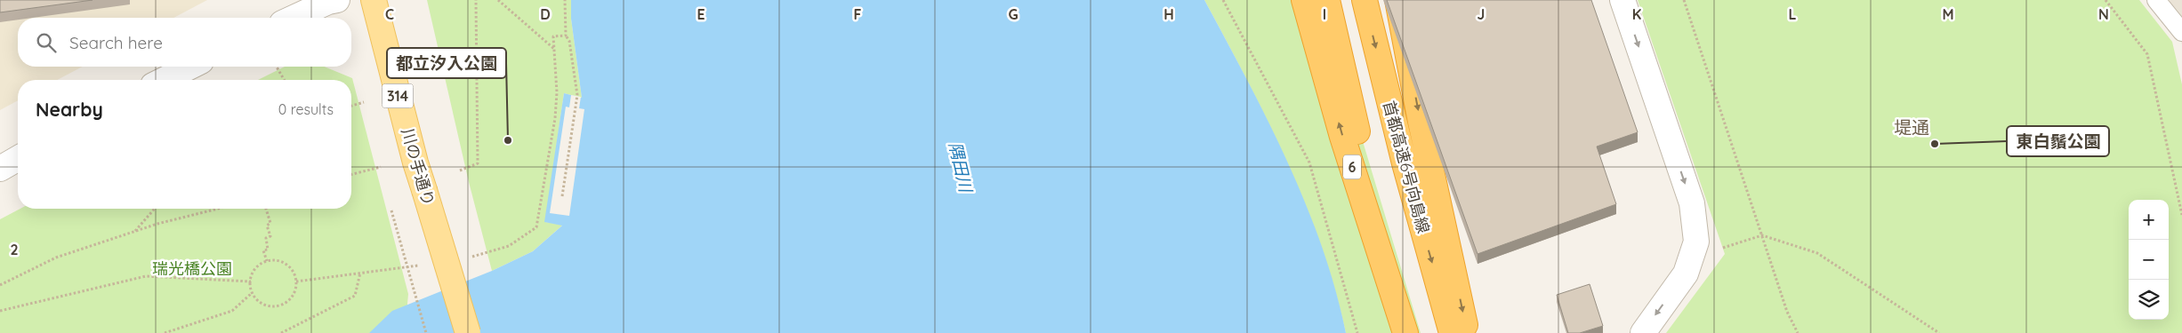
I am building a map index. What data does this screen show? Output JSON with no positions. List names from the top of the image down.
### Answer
{
  "streets": {
    "highway": ["6", "首都高速6号向島線"],
    "main road": ["314", "川の手通り"]
  },
  "districts": ["堤通"],
  "water": ["隅田川"],
  "parks": ["瑞光橋公園"],
  "places": ["都立汐入公園", "東白鬚公園"],
  "page": {
    "search": "Search here",
    "heading": ["Nearby", "0 results"],
    "map_buttons": ["+", "−"]
  },
  "grid": {
    "columns": [
      "C",
      "D",
      "E",
      "F",
      "G",
      "H",
      "I",
      "J",
      "K",
      "L",
      "M",
      "N"
    ],
    "rows": ["2"]
  }
}
